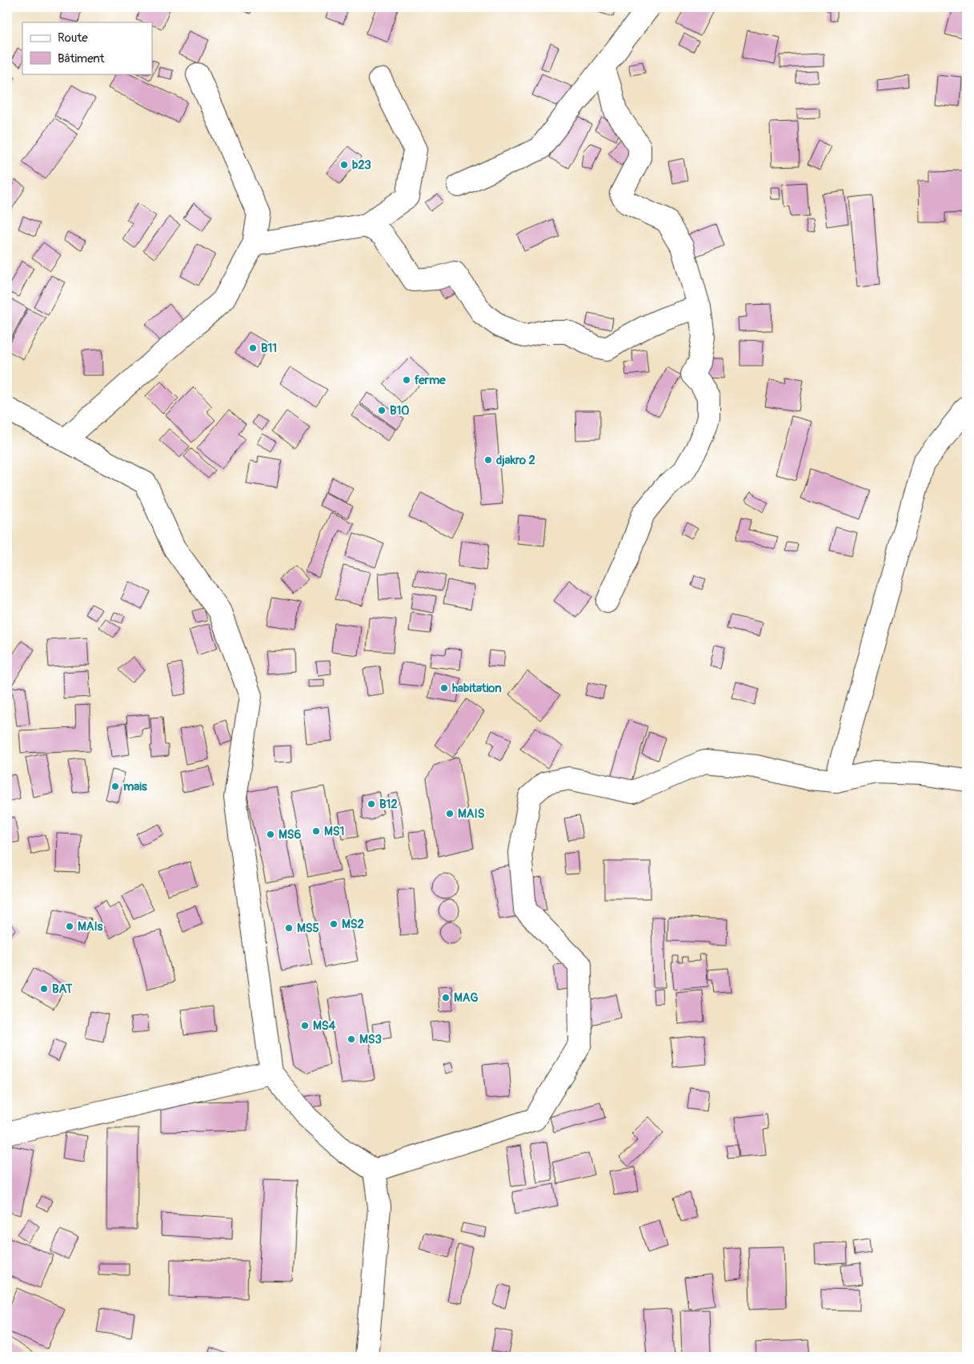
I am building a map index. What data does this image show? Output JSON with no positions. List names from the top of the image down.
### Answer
{
  "places": [
    "b23",
    "B11",
    "ferme",
    "B10",
    "djakro 2",
    "habitation",
    "mais",
    "B12",
    "MAIS",
    "MS1",
    "MS6",
    "MS2",
    "MAIs",
    "MS5",
    "BAT",
    "MAG",
    "MS4",
    "MS3"
  ],
  "legend": ["Route", "Bâtiment"]
}
